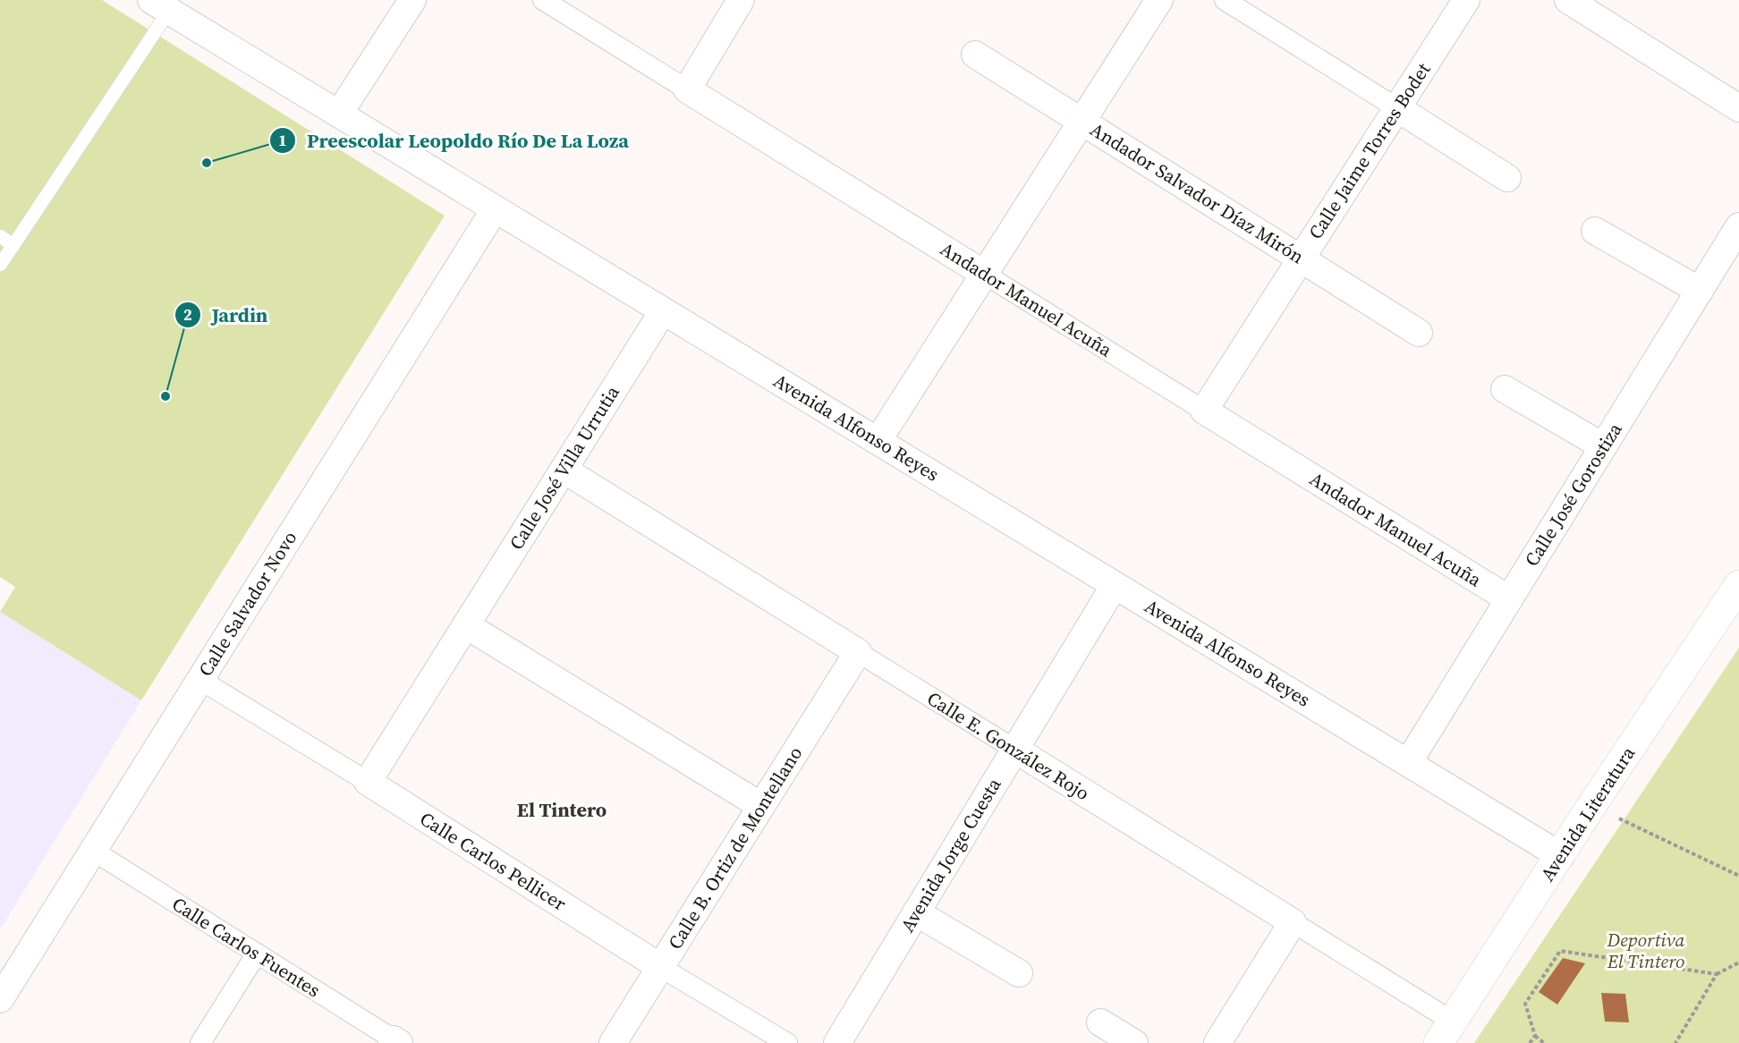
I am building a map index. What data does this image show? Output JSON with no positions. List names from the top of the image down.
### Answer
{
  "streets": {
    "street": [
      "Calle Jaime Torres Bodet",
      "Andador Salvador Díaz Mirón",
      "Andador Manuel Acuña",
      "Avenida Alfonso Reyes",
      "Calle José Villa Urrutia",
      "Calle José Gorostiza",
      "Calle Salvador Novo",
      "Calle E. González Rojo",
      "Avenida Literatura",
      "Calle B. Ortiz de Montellano",
      "Avenida Jorge Cuesta",
      "Calle Carlos Pellicer",
      "Calle Carlos Fuentes"
    ]
  },
  "crossings": [
    ["Calle Jaime Torres Bodet", "Andador Salvador Díaz Mirón"],
    ["Calle Jaime Torres Bodet", "Andador Manuel Acuña"],
    ["Andador Manuel Acuña", "Calle José Gorostiza"],
    ["Avenida Alfonso Reyes", "Calle José Villa Urrutia"],
    ["Avenida Alfonso Reyes", "Calle José Gorostiza"],
    ["Avenida Alfonso Reyes", "Calle Salvador Novo"],
    ["Avenida Alfonso Reyes", "Avenida Literatura"],
    ["Avenida Alfonso Reyes", "Avenida Jorge Cuesta"],
    ["Calle José Villa Urrutia", "Calle E. González Rojo"],
    ["Calle José Villa Urrutia", "Calle Carlos Pellicer"],
    ["Calle Salvador Novo", "Calle Carlos Pellicer"],
    ["Calle Salvador Novo", "Calle Carlos Fuentes"],
    ["Calle E. González Rojo", "Avenida Literatura"],
    ["Calle E. González Rojo", "Calle B. Ortiz de Montellano"],
    ["Calle E. González Rojo", "Avenida Jorge Cuesta"],
    ["Calle B. Ortiz de Montellano", "Calle Carlos Pellicer"]
  ],
  "districts": ["El Tintero"],
  "parks": ["Deportiva El Tintero"],
  "places": ["Preescolar Leopoldo Río De La Loza", "Jardin"]
}
